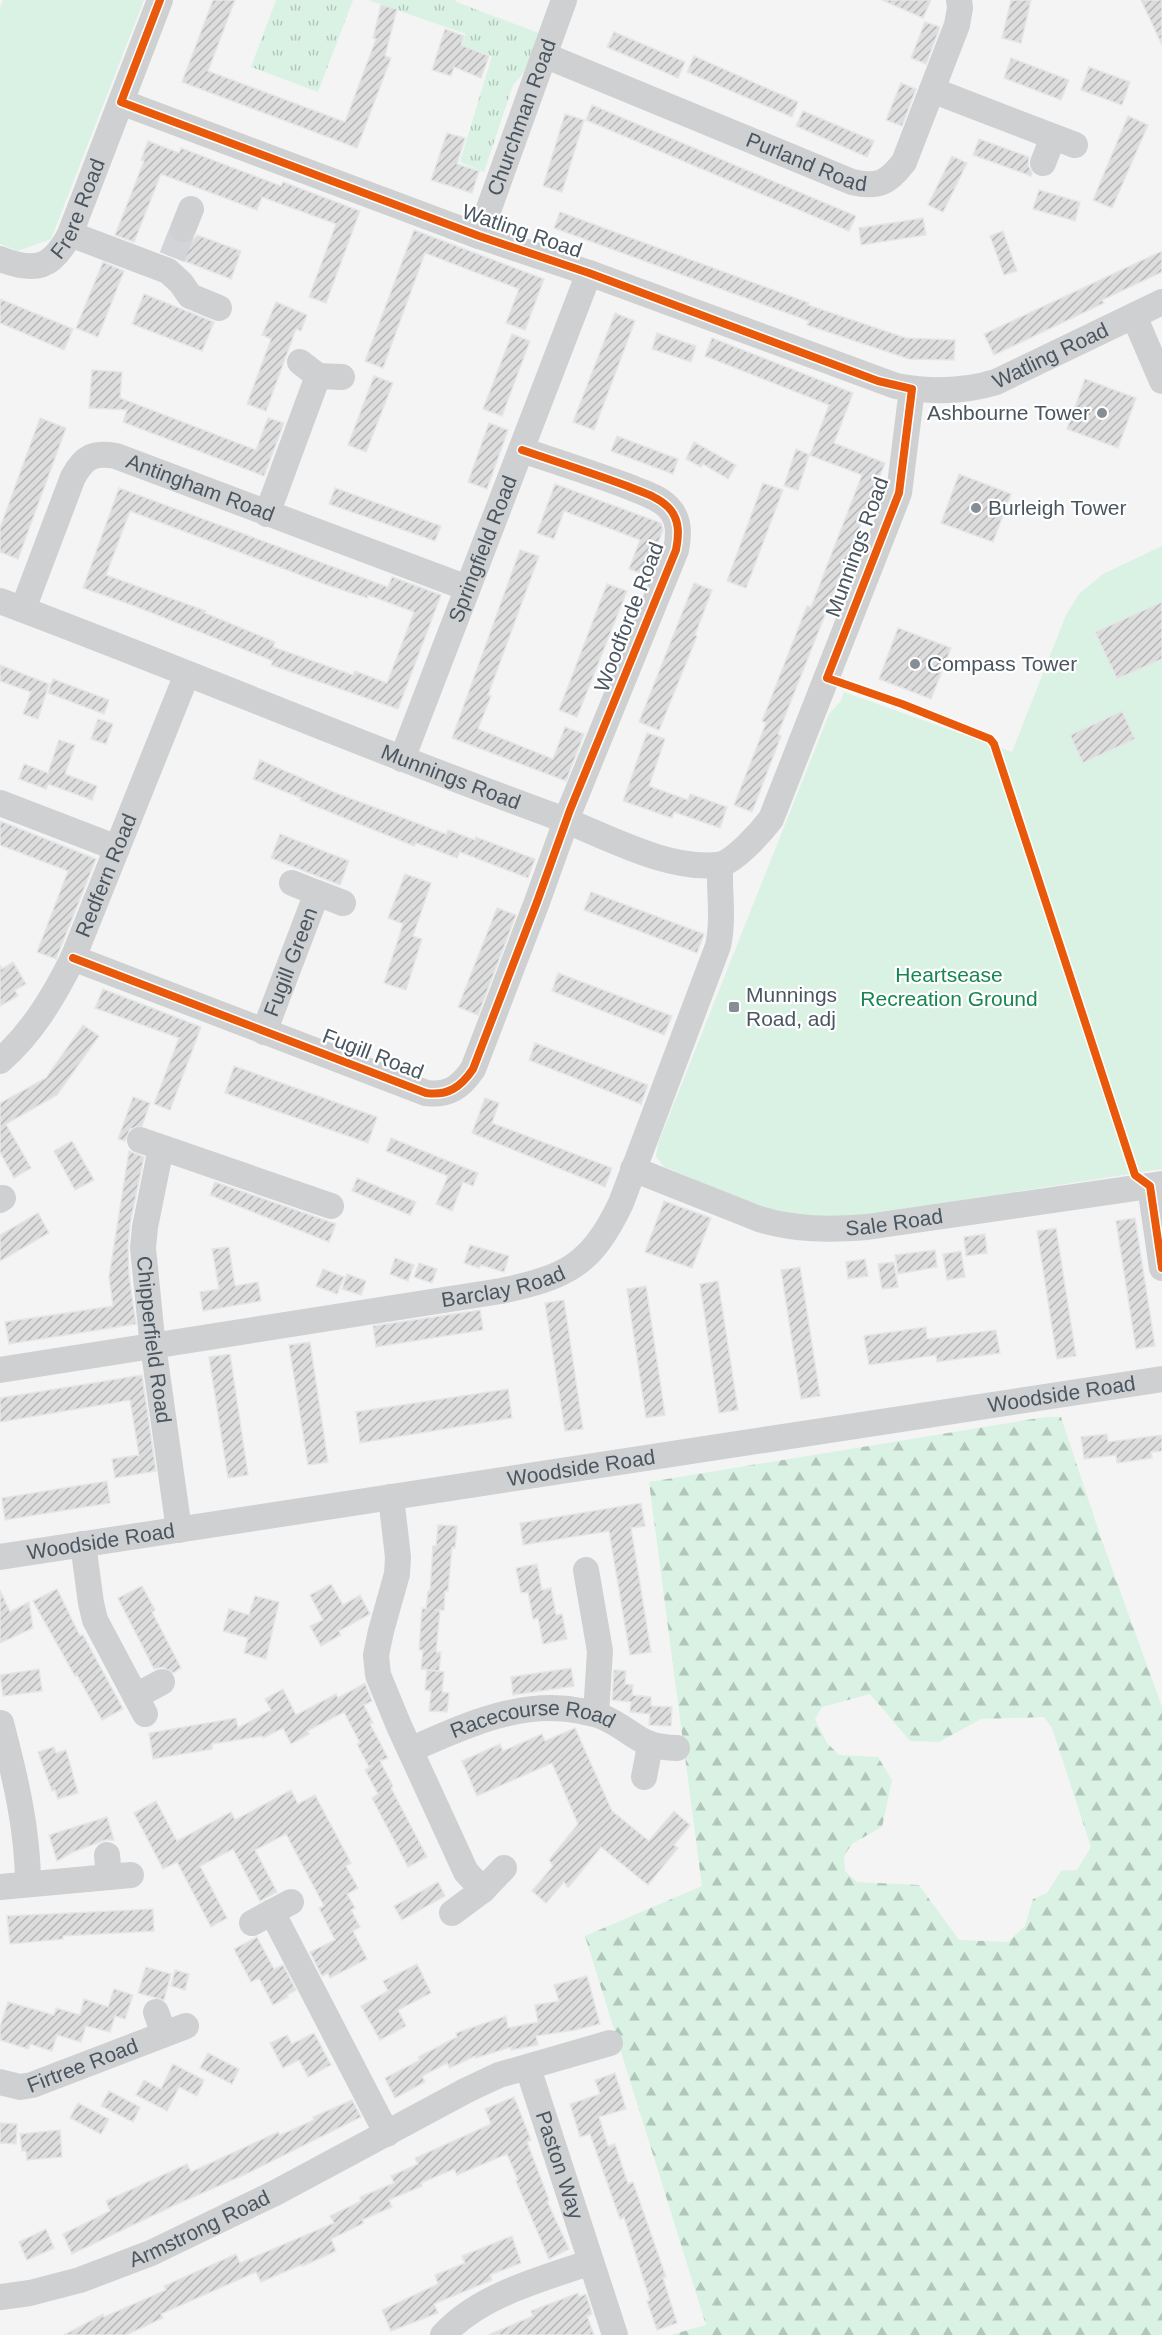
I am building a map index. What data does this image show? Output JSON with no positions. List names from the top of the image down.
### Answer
{
  "streets": {
    "street": [
      "Churchman Road",
      "Purland Road",
      "Frere Road",
      "Watling Road",
      "Antingham Road",
      "Munnings Road",
      "Springfield Road",
      "Woodforde Road",
      "Redfern Road",
      "Fugill Green",
      "Fugill Road",
      "Sale Road",
      "Barclay Road",
      "Chipperfield Road",
      "Woodside Road",
      "Racecourse Road",
      "Firtree Road",
      "Paston Way",
      "Armstrong Road"
    ]
  },
  "crossings": [
    ["Churchman Road", "Purland Road"],
    ["Churchman Road", "Watling Road"],
    ["Frere Road", "Watling Road"],
    ["Watling Road", "Munnings Road"],
    ["Watling Road", "Springfield Road"],
    ["Antingham Road", "Munnings Road"],
    ["Antingham Road", "Springfield Road"],
    ["Munnings Road", "Springfield Road"],
    ["Munnings Road", "Woodforde Road"],
    ["Munnings Road", "Redfern Road"],
    ["Munnings Road", "Fugill Road"],
    ["Munnings Road", "Barclay Road"],
    ["Springfield Road", "Woodforde Road"],
    ["Woodforde Road", "Fugill Road"],
    ["Redfern Road", "Fugill Road"],
    ["Fugill Green", "Fugill Road"],
    ["Sale Road", "Barclay Road"],
    ["Barclay Road", "Chipperfield Road"],
    ["Chipperfield Road", "Woodside Road"],
    ["Paston Way", "Armstrong Road"]
  ],
  "parks": ["Heartsease Recreation Ground"],
  "places": {
    "other": ["Ashbourne Tower", "Burleigh Tower", "Compass Tower"],
    "transit": ["Munnings Road, adj"]
  }
}
